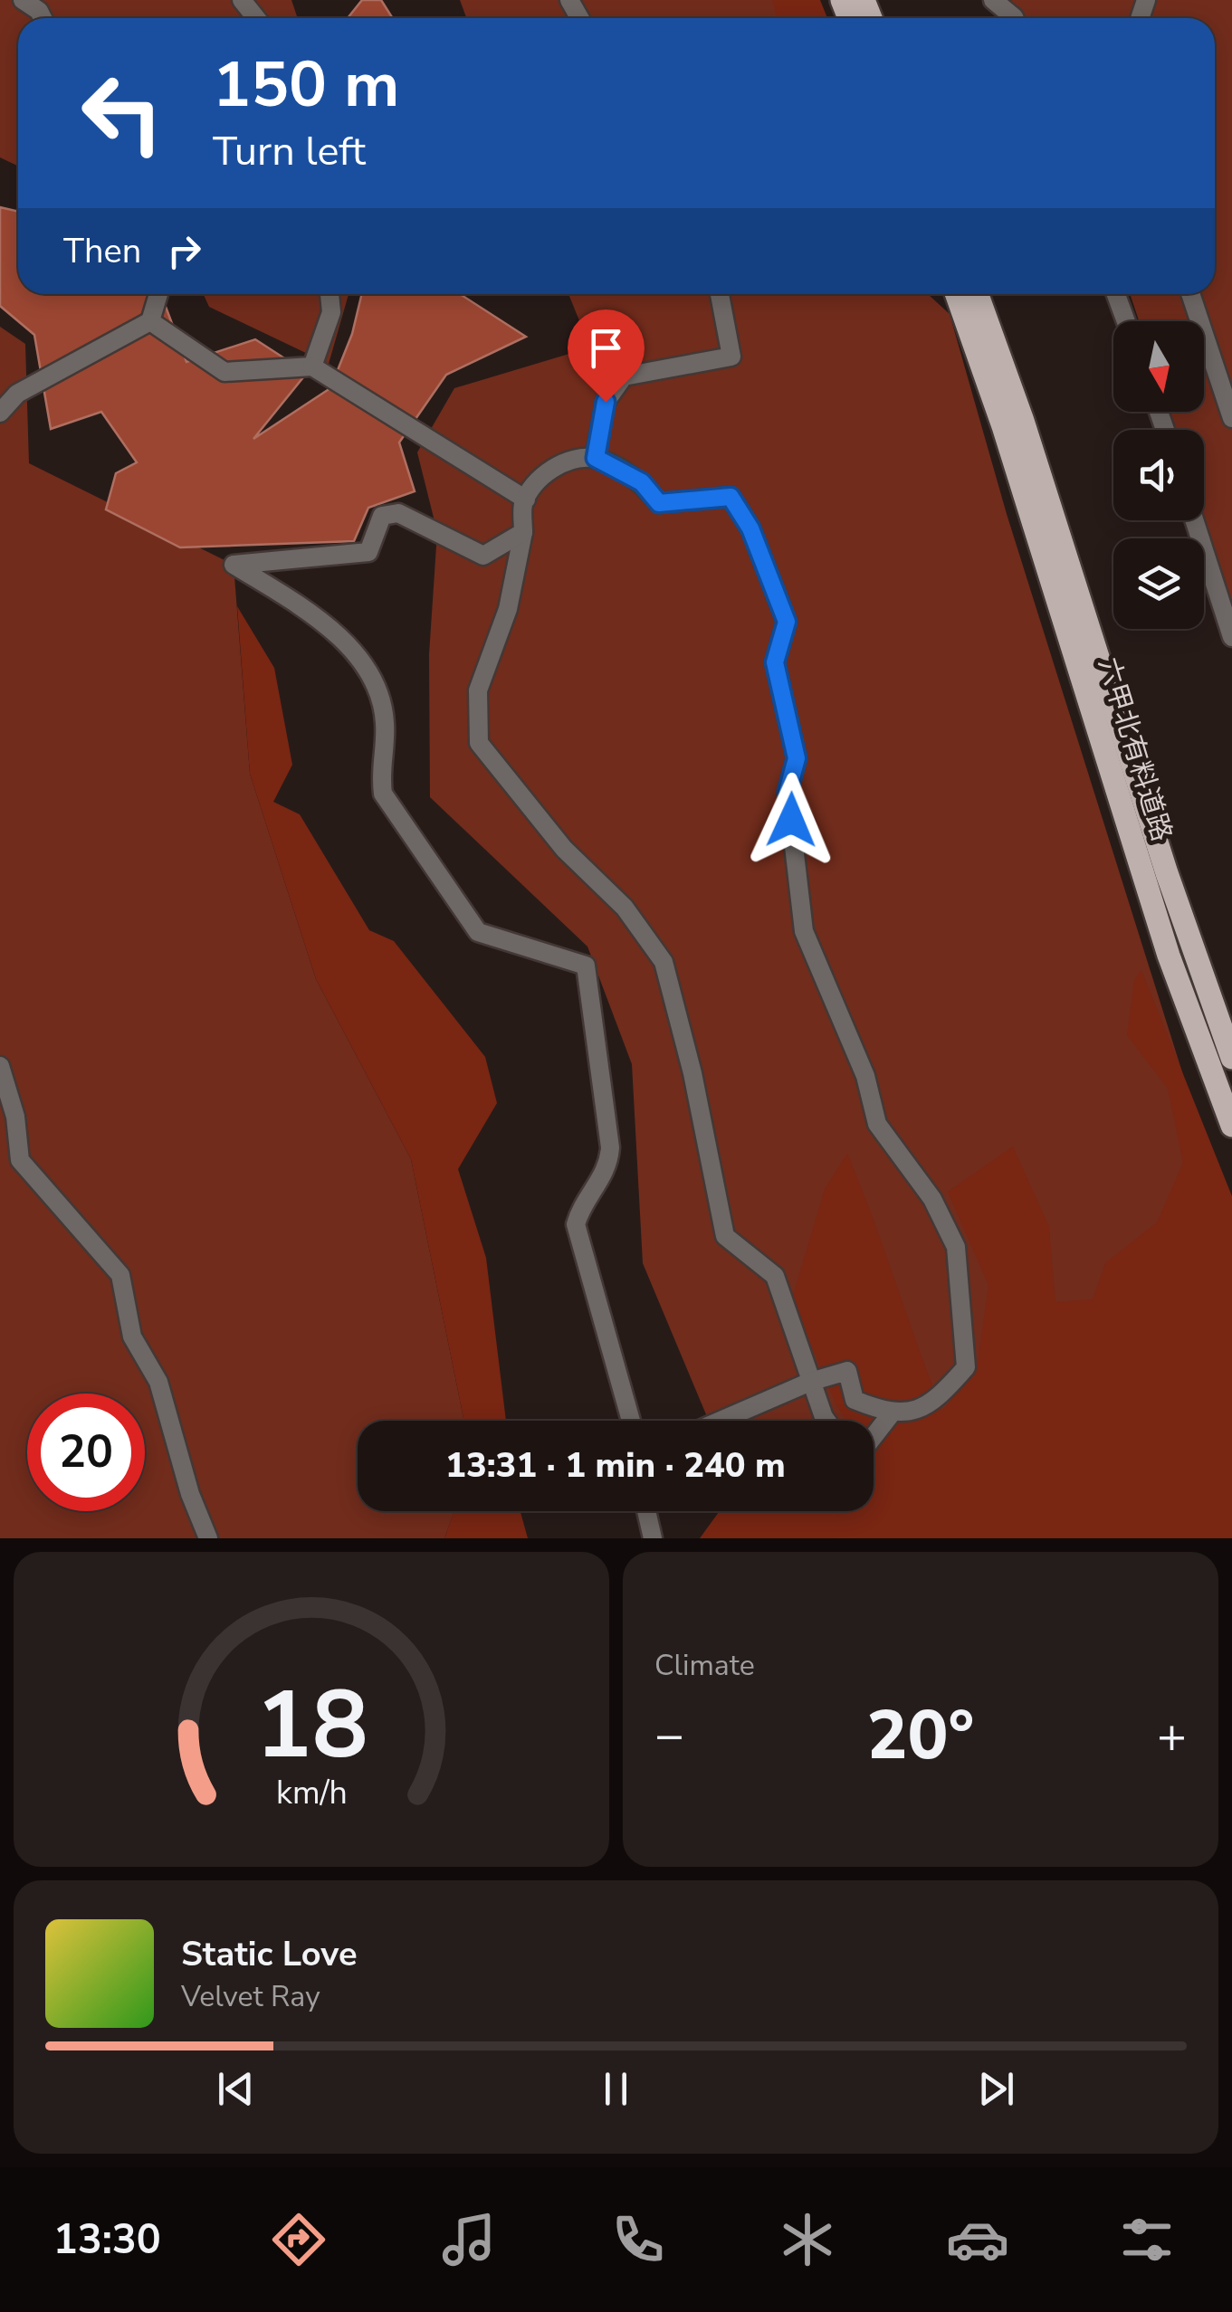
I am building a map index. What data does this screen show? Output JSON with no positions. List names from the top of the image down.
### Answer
{
  "streets": {
    "main road": ["六甲北有料道路"]
  },
  "north": "bottom",
  "page": {
    "turn": ["150 m", "Turn left"],
    "then": "Then",
    "limit": "20",
    "trip": "13:31 · 1 min · 240 m",
    "tile": "Climate",
    "heat": ["−", "20°", "+"],
    "song": ["Static Love", "Velvet Ray"],
    "tabs": "13:30",
    "gauge": ["18", "km/h"]
  }
}
